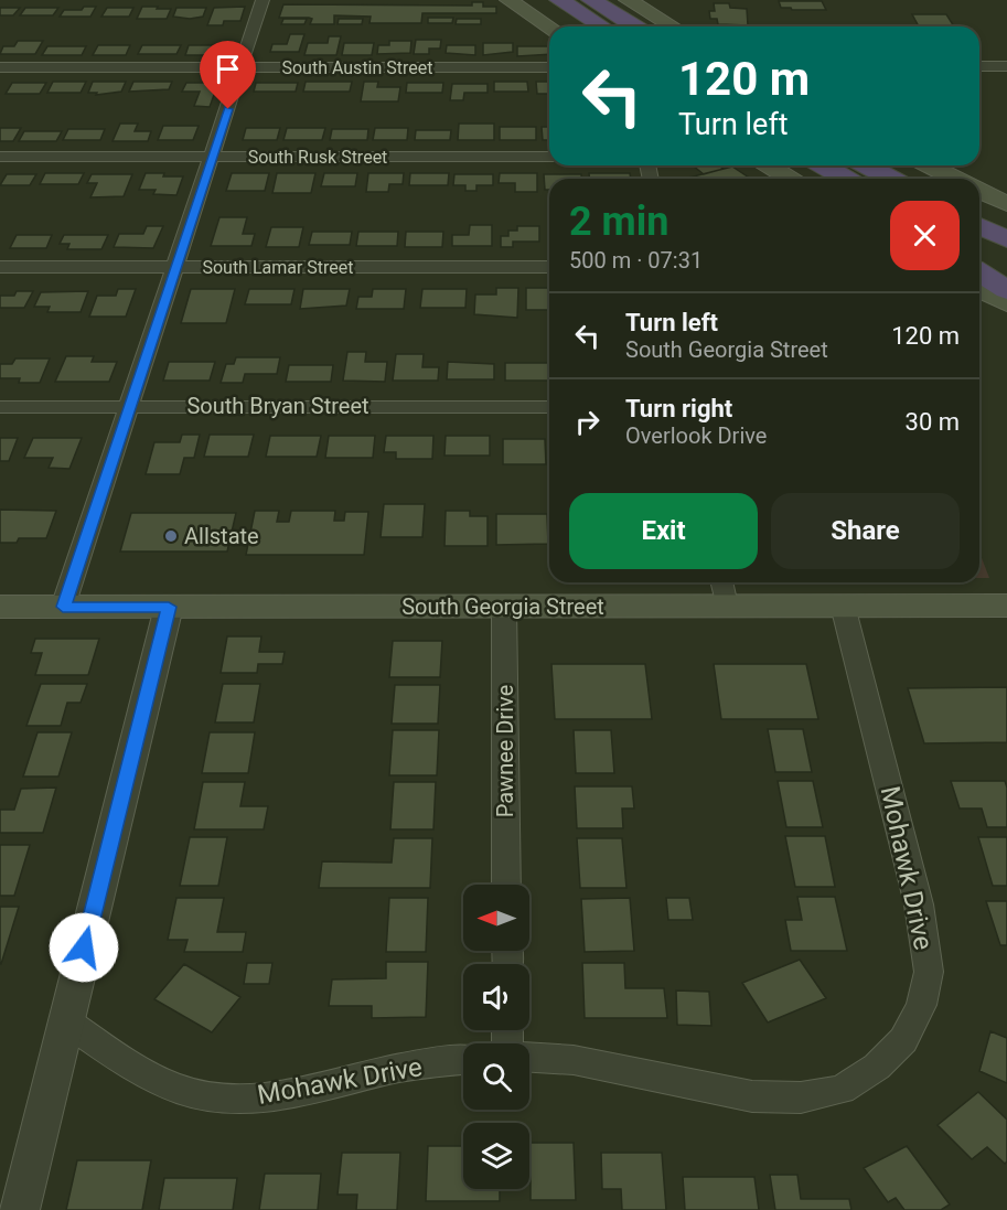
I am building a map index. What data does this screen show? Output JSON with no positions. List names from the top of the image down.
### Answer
{
  "streets": {
    "main road": ["South Georgia Street"],
    "street": [
      "South Austin Street",
      "South Rusk Street",
      "South Lamar Street",
      "South Bryan Street",
      "Pawnee Drive",
      "Mohawk Drive"
    ]
  },
  "crossings": [
    ["South Georgia Street", "Pawnee Drive"],
    ["South Georgia Street", "Mohawk Drive"]
  ],
  "places": ["Allstate"],
  "north": "left",
  "page": {
    "turn": ["120 m", "Turn left"],
    "heading": ["2 min", "500 m · 07:31"],
    "list": [
      {
        "name": "Turn left",
        "note": "South Georgia Street",
        "value": "120 m"
      },
      {
        "name": "Turn right",
        "note": "Overlook Drive",
        "value": "30 m"
      }
    ],
    "buttons": ["Exit", "Share"]
  }
}
